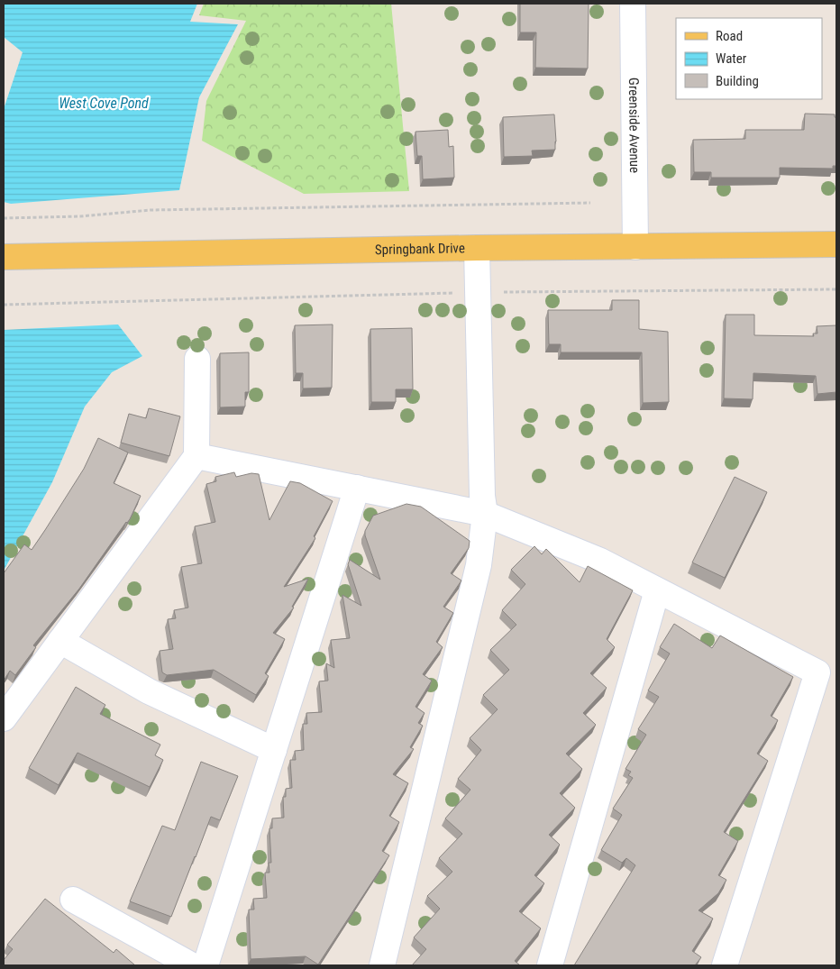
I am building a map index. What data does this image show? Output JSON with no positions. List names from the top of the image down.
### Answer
{
  "streets": {
    "main road": ["Springbank Drive"],
    "street": ["Greenside Avenue"]
  },
  "crossings": [
    ["Greenside Avenue", "Springbank Drive"]
  ],
  "water": ["West Cove Pond"],
  "legend": ["Road", "Water", "Building"]
}
